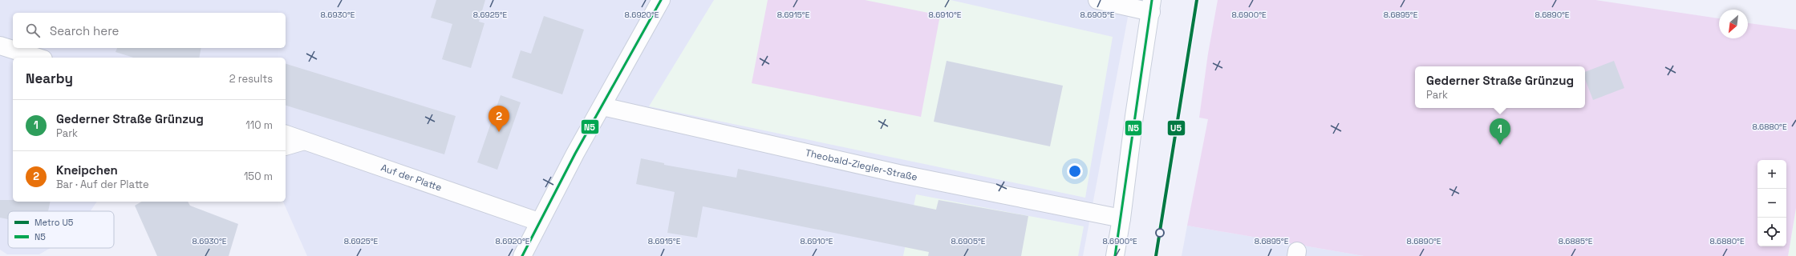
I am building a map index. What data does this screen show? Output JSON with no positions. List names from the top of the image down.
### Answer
{
  "streets": {
    "street": ["Theobald-Ziegler-Straße", "Auf der Platte"]
  },
  "lines": ["metro line U5", "transit line N5"],
  "legend": ["Metro U5", "N5"],
  "north": "bottom left",
  "page": {
    "search": "Search here",
    "heading": ["Nearby", "2 results"],
    "popup": ["Gederner Straße Grünzug", "Park"],
    "list": [
      {
        "mark": "1",
        "name": "Gederner Straße Grünzug",
        "note": "Park",
        "value": "110 m"
      },
      {
        "mark": "2",
        "name": "Kneipchen",
        "note": "Bar · Auf der Platte",
        "value": "150 m"
      }
    ],
    "pins": ["2", "1"],
    "map_buttons": ["+", "−"]
  },
  "coordinates": [
    "8.6930°E",
    "8.6925°E",
    "8.6920°E",
    "8.6915°E",
    "8.6910°E",
    "8.6905°E",
    "8.6900°E",
    "8.6895°E",
    "8.6890°E",
    "8.6880°E",
    "8.6885°E"
  ]
}
